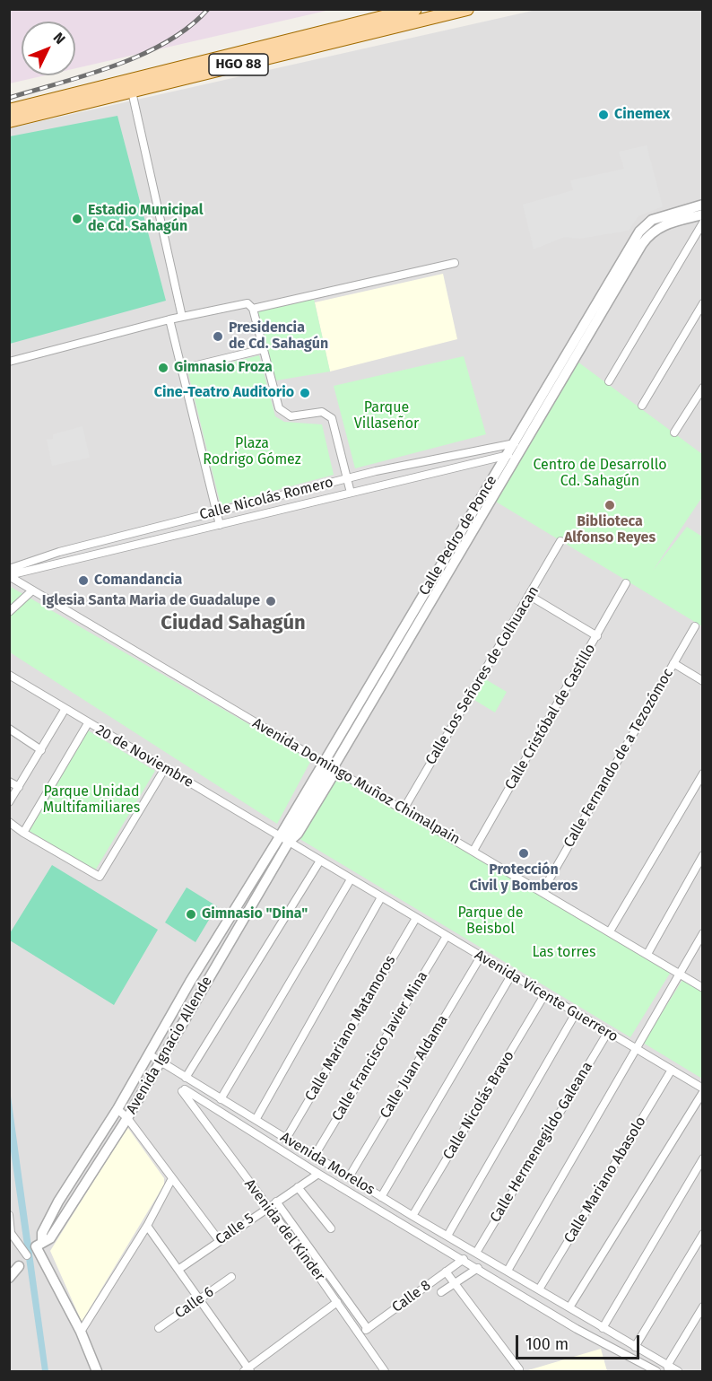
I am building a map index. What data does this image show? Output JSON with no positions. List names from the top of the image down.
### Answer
{
  "streets": {
    "main road": ["HGO 88"],
    "street": [
      "Calle Nicolás Romero",
      "Calle Pedro de Ponce",
      "Calle Los Señores de Colhuacan",
      "Calle Cristóbal de Castillo",
      "20 de Noviembre",
      "Calle Fernando de a Tezozómoc",
      "Avenida Domingo Muñoz Chimalpain",
      "Avenida Vicente Guerrero",
      "Calle Mariano Matamoros",
      "Avenida Ignacio Allende",
      "Calle Francisco Javier Mina",
      "Calle Juan Aldama",
      "Calle Nicolás Bravo",
      "Calle Hermenegildo Galeana",
      "Avenida Morelos",
      "Calle Mariano Abasolo",
      "Calle 5",
      "Avenida del Kinder",
      "Calle 8",
      "Calle 6"
    ]
  },
  "crossings": [
    ["Calle Nicolás Romero", "Calle Pedro de Ponce"],
    ["Calle Nicolás Romero", "Avenida Domingo Muñoz Chimalpain"],
    ["Calle Pedro de Ponce", "20 de Noviembre"],
    ["Calle Pedro de Ponce", "Avenida Domingo Muñoz Chimalpain"],
    ["Calle Pedro de Ponce", "Avenida Vicente Guerrero"],
    ["Calle Pedro de Ponce", "Avenida Ignacio Allende"],
    ["Calle Los Señores de Colhuacan", "Avenida Domingo Muñoz Chimalpain"],
    ["Calle Cristóbal de Castillo", "Avenida Domingo Muñoz Chimalpain"],
    ["20 de Noviembre", "Avenida Vicente Guerrero"],
    ["20 de Noviembre", "Avenida Ignacio Allende"],
    ["Calle Fernando de a Tezozómoc", "Avenida Domingo Muñoz Chimalpain"],
    ["Avenida Vicente Guerrero", "Calle Mariano Matamoros"],
    ["Avenida Vicente Guerrero", "Avenida Ignacio Allende"],
    ["Avenida Vicente Guerrero", "Calle Francisco Javier Mina"],
    ["Avenida Vicente Guerrero", "Calle Juan Aldama"],
    ["Avenida Vicente Guerrero", "Calle Nicolás Bravo"],
    ["Avenida Vicente Guerrero", "Calle Hermenegildo Galeana"],
    ["Avenida Vicente Guerrero", "Calle Mariano Abasolo"],
    ["Calle Mariano Matamoros", "Avenida Morelos"],
    ["Avenida Ignacio Allende", "Avenida Morelos"],
    ["Calle Francisco Javier Mina", "Avenida Morelos"],
    ["Calle Juan Aldama", "Avenida Morelos"],
    ["Calle Nicolás Bravo", "Avenida Morelos"],
    ["Calle Hermenegildo Galeana", "Avenida Morelos"],
    ["Avenida Morelos", "Calle Mariano Abasolo"],
    ["Avenida Morelos", "Calle 5"],
    ["Avenida Morelos", "Avenida del Kinder"],
    ["Avenida Morelos", "Calle 8"],
    ["Calle 5", "Avenida del Kinder"],
    ["Avenida del Kinder", "Calle 8"]
  ],
  "districts": ["Ciudad Sahagún"],
  "parks": [
    "Parque Villaseñor",
    "Plaza Rodrigo Gómez",
    "Centro de Desarrollo Cd. Sahagún",
    "Parque Unidad Multifamiliares",
    "Parque de Beisbol",
    "Las torres"
  ],
  "places": [
    "Cinemex",
    "Estadio Municipal de Cd. Sahagún",
    "Presidencia de Cd. Sahagún",
    "Gimnasio Froza",
    "Cine-Teatro Auditorio",
    "Biblioteca Alfonso Reyes",
    "Comandancia",
    "Iglesia Santa Maria de Guadalupe",
    "Protección Civil y Bomberos",
    "Gimnasio \"Dina\""
  ],
  "scale_bar": "100 m",
  "north": "top right"
}
